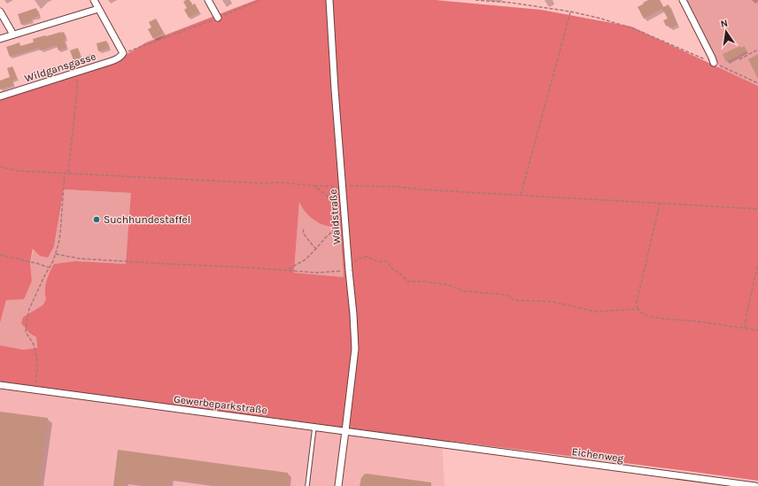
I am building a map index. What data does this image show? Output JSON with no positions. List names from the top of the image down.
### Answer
{
  "streets": {
    "street": [
      "Wildgansgasse",
      "Waldstraße",
      "Gewerbeparkstraße",
      "Eichenweg"
    ]
  },
  "crossings": [
    ["Waldstraße", "Gewerbeparkstraße"],
    ["Gewerbeparkstraße", "Eichenweg"]
  ],
  "places": ["Suchhundestaffel"],
  "north": "top"
}
